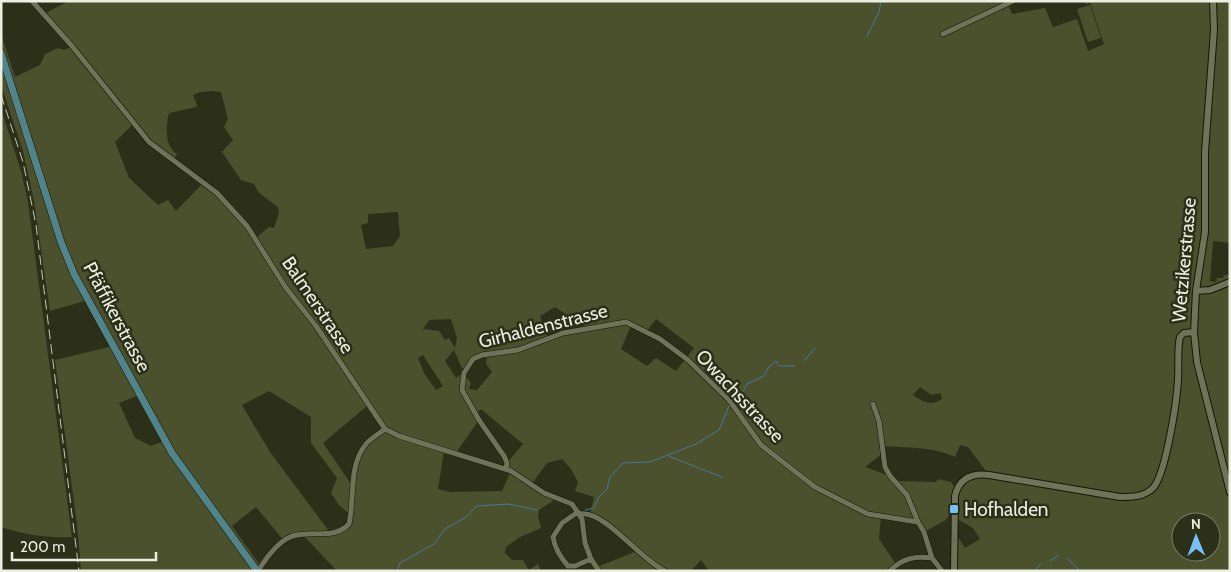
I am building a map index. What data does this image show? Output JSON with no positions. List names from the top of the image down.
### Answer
{
  "streets": {
    "main road": ["Pfäffikerstrasse"],
    "street": [
      "Wetzikerstrasse",
      "Balmerstrasse",
      "Girhaldenstrasse",
      "Owachsstrasse"
    ]
  },
  "crossings": [
    ["Girhaldenstrasse", "Owachsstrasse"]
  ],
  "places": {
    "transit": ["Hofhalden"]
  },
  "scale_bar": "200 m",
  "north": "top"
}
